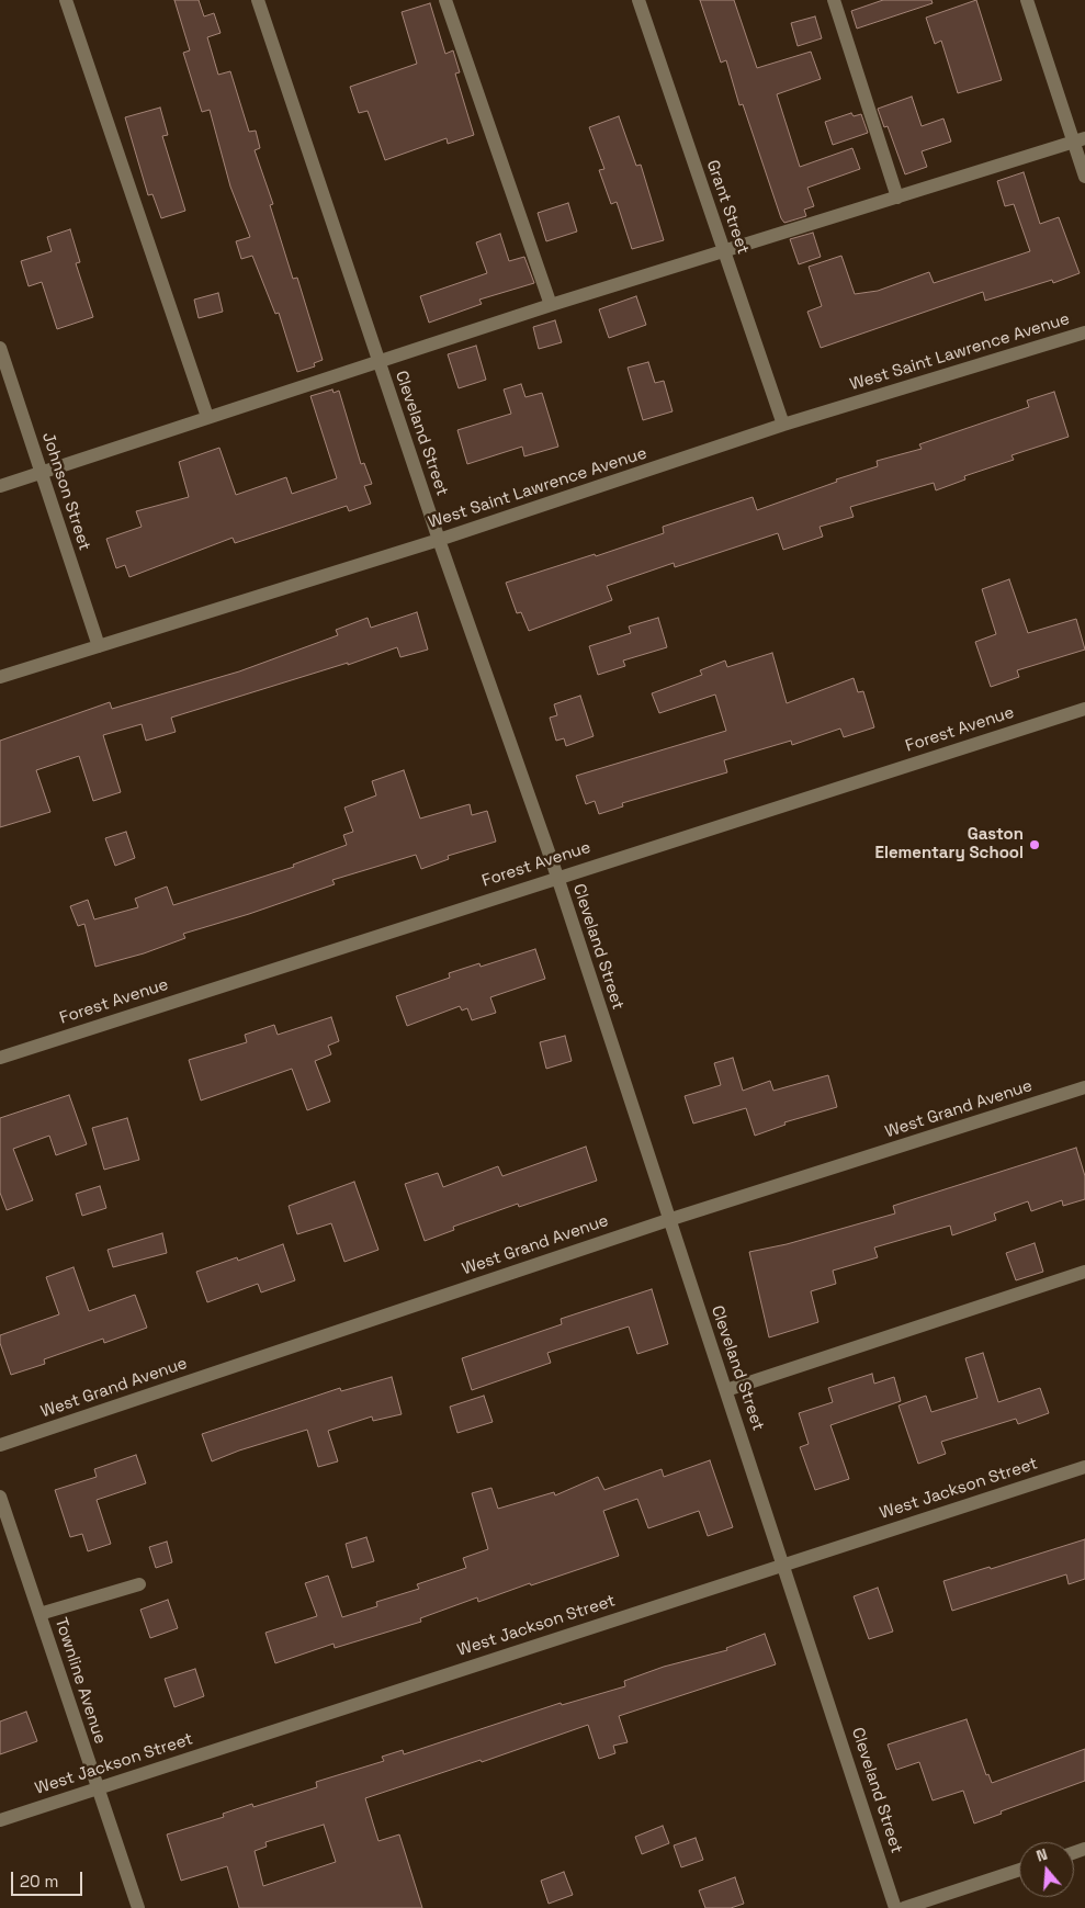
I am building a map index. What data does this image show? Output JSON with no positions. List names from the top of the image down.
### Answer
{
  "streets": {
    "street": [
      "Grant Street",
      "West Saint Lawrence Avenue",
      "Cleveland Street",
      "Johnson Street",
      "Forest Avenue",
      "West Grand Avenue",
      "West Jackson Street",
      "Townline Avenue"
    ]
  },
  "crossings": [
    ["Grant Street", "West Saint Lawrence Avenue"],
    ["West Saint Lawrence Avenue", "Cleveland Street"],
    ["West Saint Lawrence Avenue", "Johnson Street"],
    ["Cleveland Street", "Forest Avenue"],
    ["Cleveland Street", "West Grand Avenue"],
    ["Cleveland Street", "West Jackson Street"],
    ["West Jackson Street", "Townline Avenue"]
  ],
  "places": ["Gaston Elementary School"],
  "scale_bar": "20 m",
  "north": "top"
}
